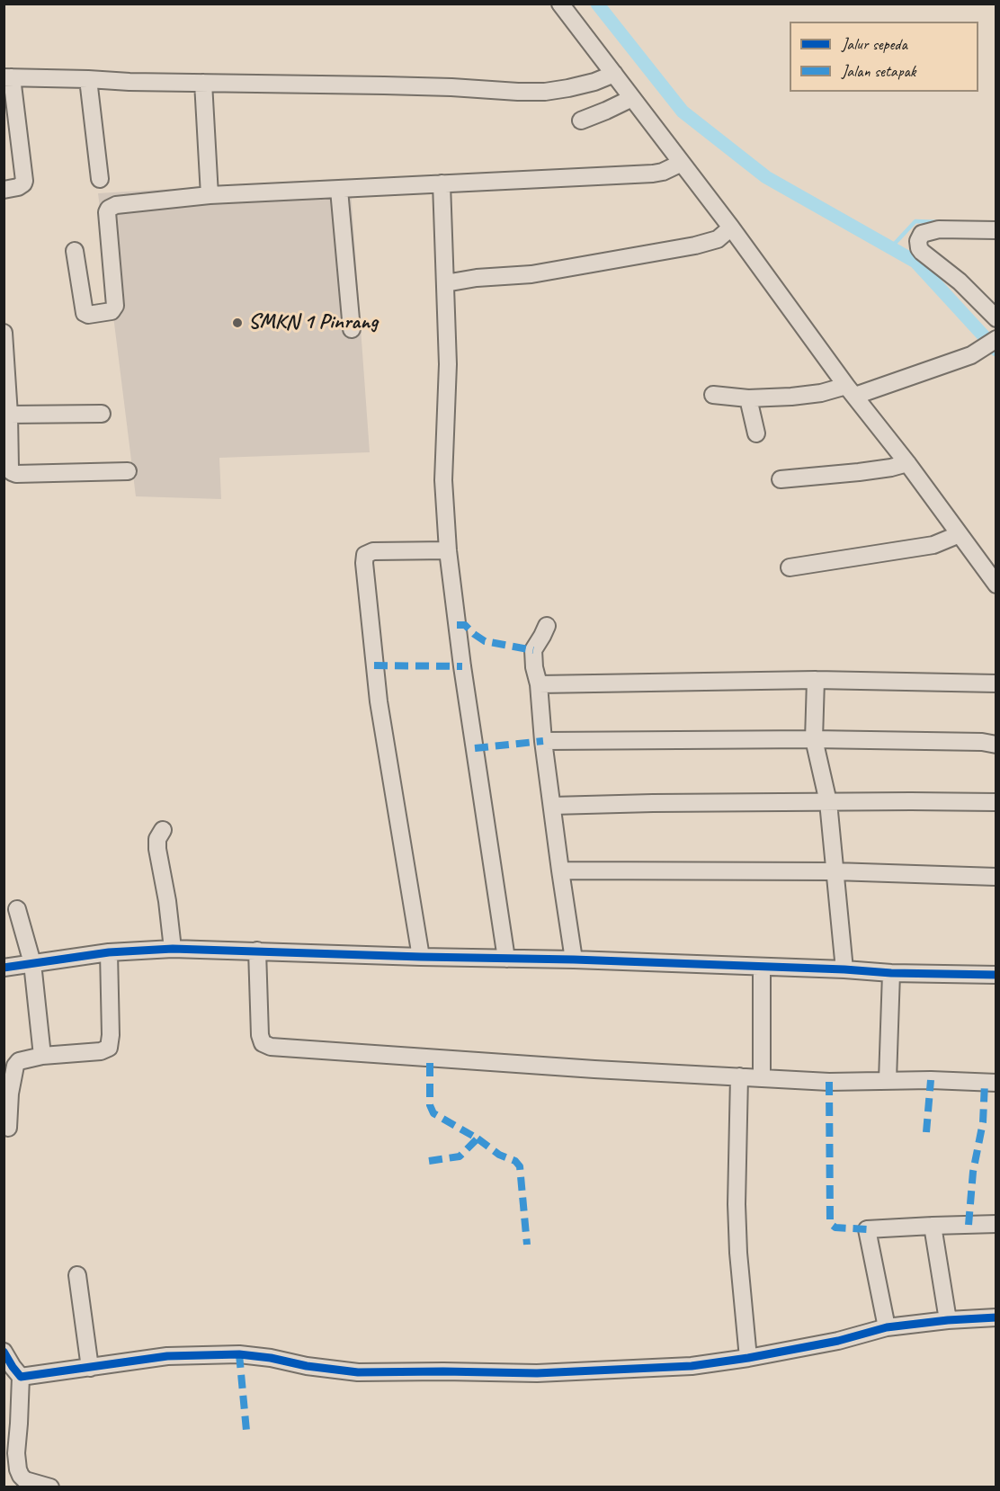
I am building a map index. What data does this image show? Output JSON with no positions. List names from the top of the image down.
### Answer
{
  "places": ["SMKN 1 Pinrang"],
  "legend": ["Jalur sepeda", "Jalan setapak"]
}
